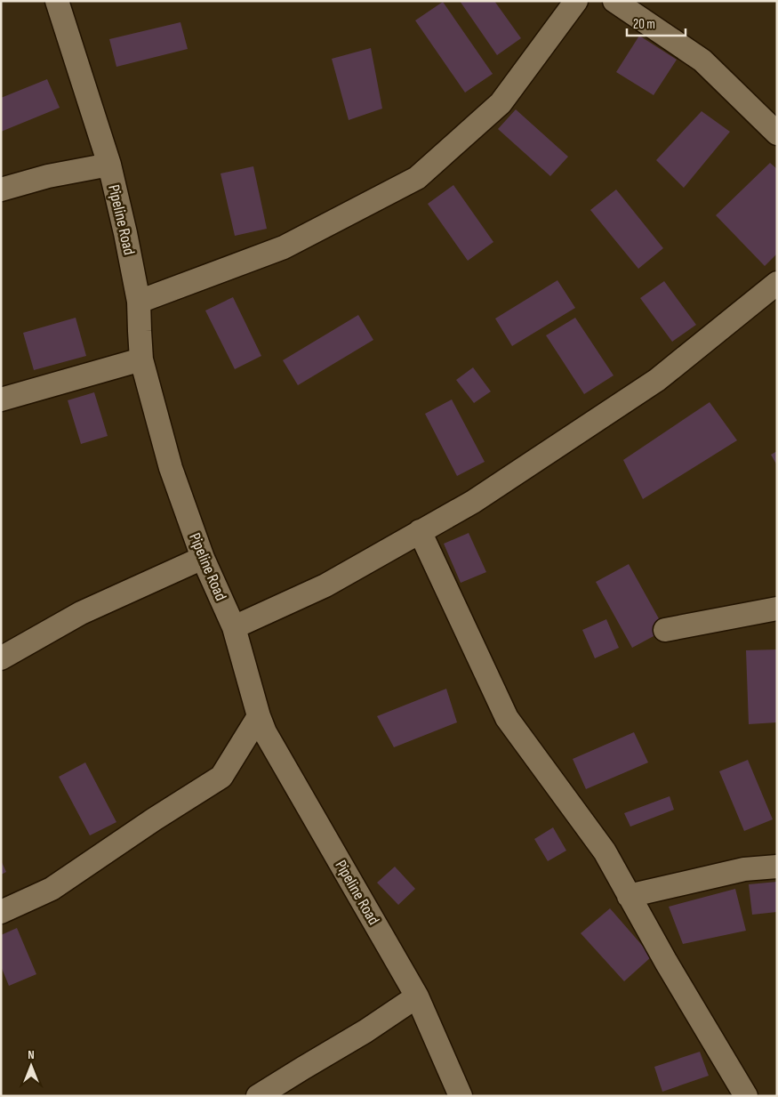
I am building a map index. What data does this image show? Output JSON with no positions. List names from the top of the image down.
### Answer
{
  "streets": {
    "street": ["Pipeline Road"]
  },
  "scale_bar": "20 m",
  "north": "top"
}
